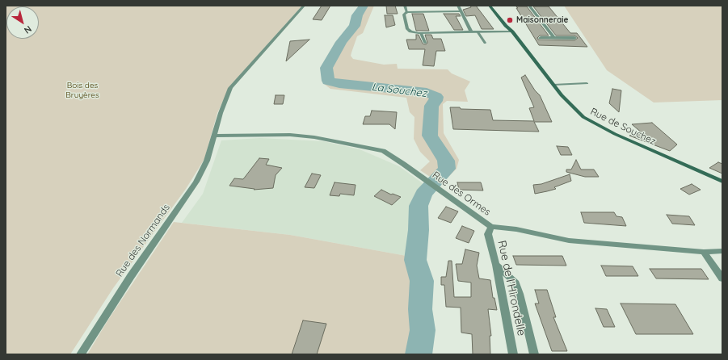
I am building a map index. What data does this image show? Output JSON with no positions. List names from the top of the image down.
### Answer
{
  "streets": {
    "main road": ["Rue de Souchez"],
    "street": ["Rue des Ormes", "Rue des Normands", "Rue de l'Hirondelle"]
  },
  "crossings": [
    ["Rue des Ormes", "Rue des Normands"],
    ["Rue des Ormes", "Rue de l'Hirondelle"]
  ],
  "water": ["La Souchez"],
  "parks": ["Bois des Bruyères"],
  "places": ["Maisonneraie"],
  "north": "bottom right"
}
